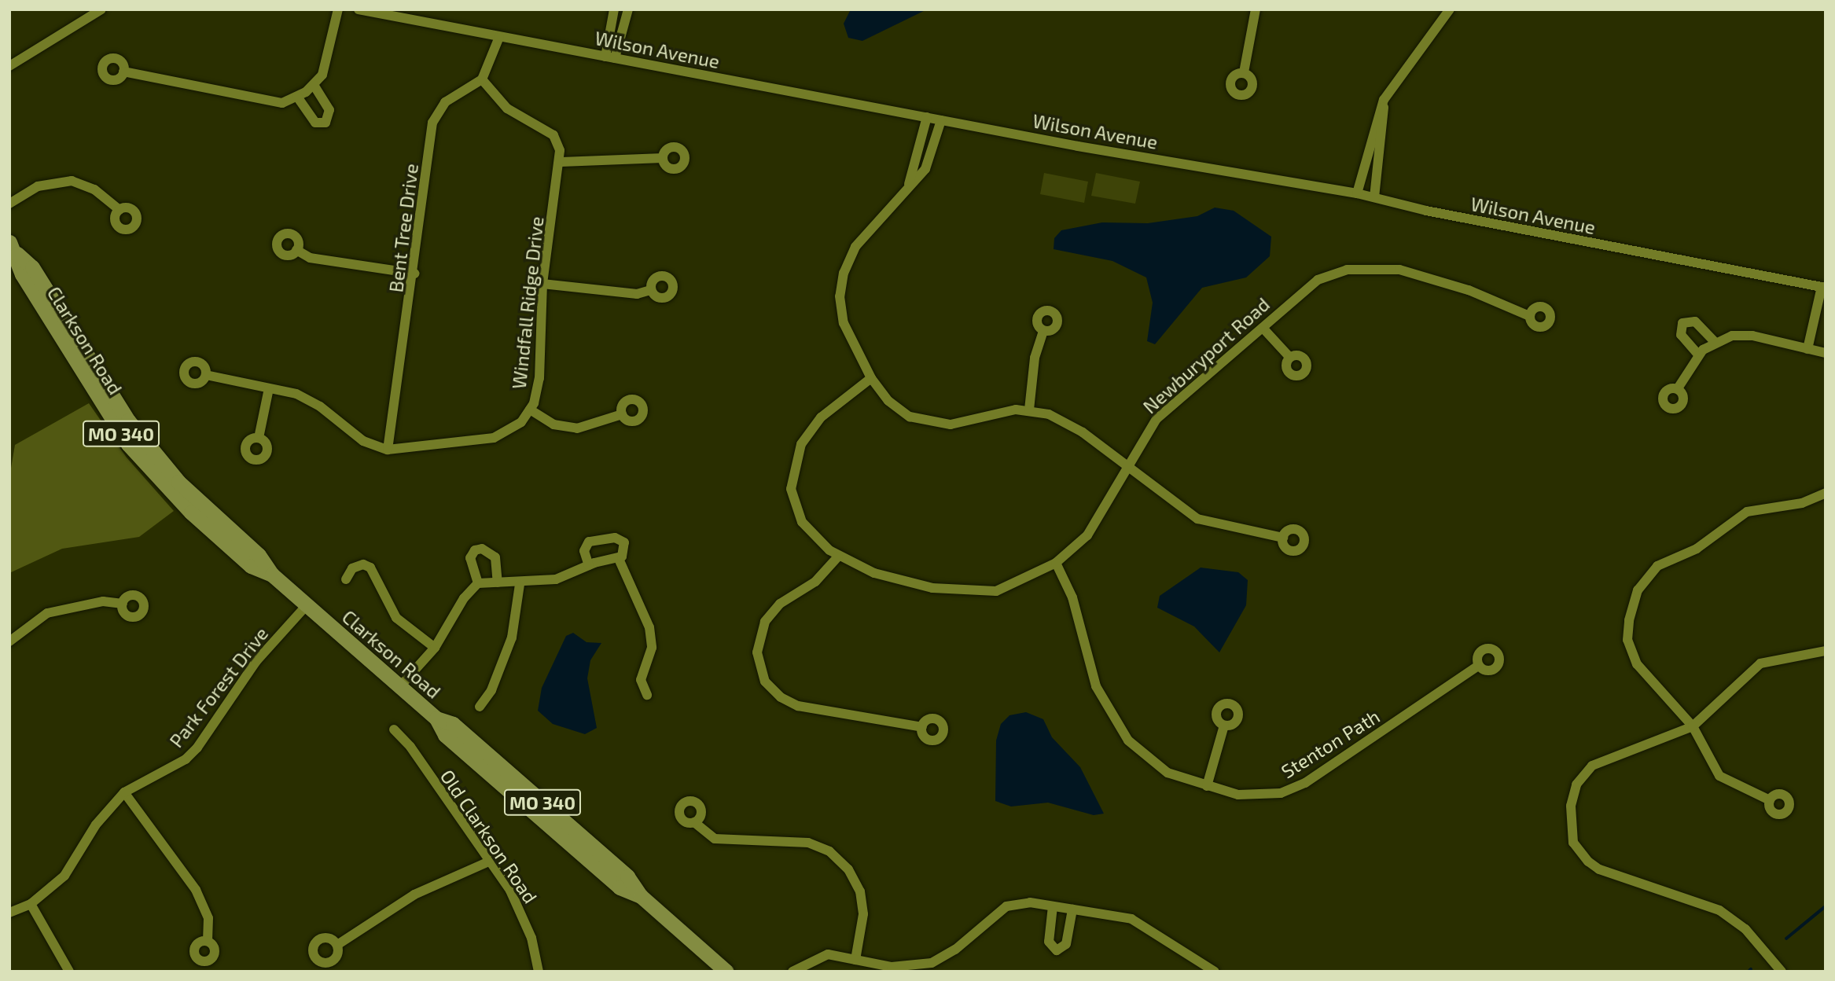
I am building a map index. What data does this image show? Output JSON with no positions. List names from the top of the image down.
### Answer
{
  "streets": {
    "main road": ["Clarkson Road", "MO 340"],
    "street": [
      "Wilson Avenue",
      "Bent Tree Drive",
      "Windfall Ridge Drive",
      "Newburyport Road",
      "Park Forest Drive",
      "Stenton Path",
      "Old Clarkson Road"
    ]
  },
  "crossings": [
    ["Bent Tree Drive", "Windfall Ridge Drive"],
    ["Clarkson Road", "Park Forest Drive"],
    ["Newburyport Road", "Stenton Path"]
  ]
}
